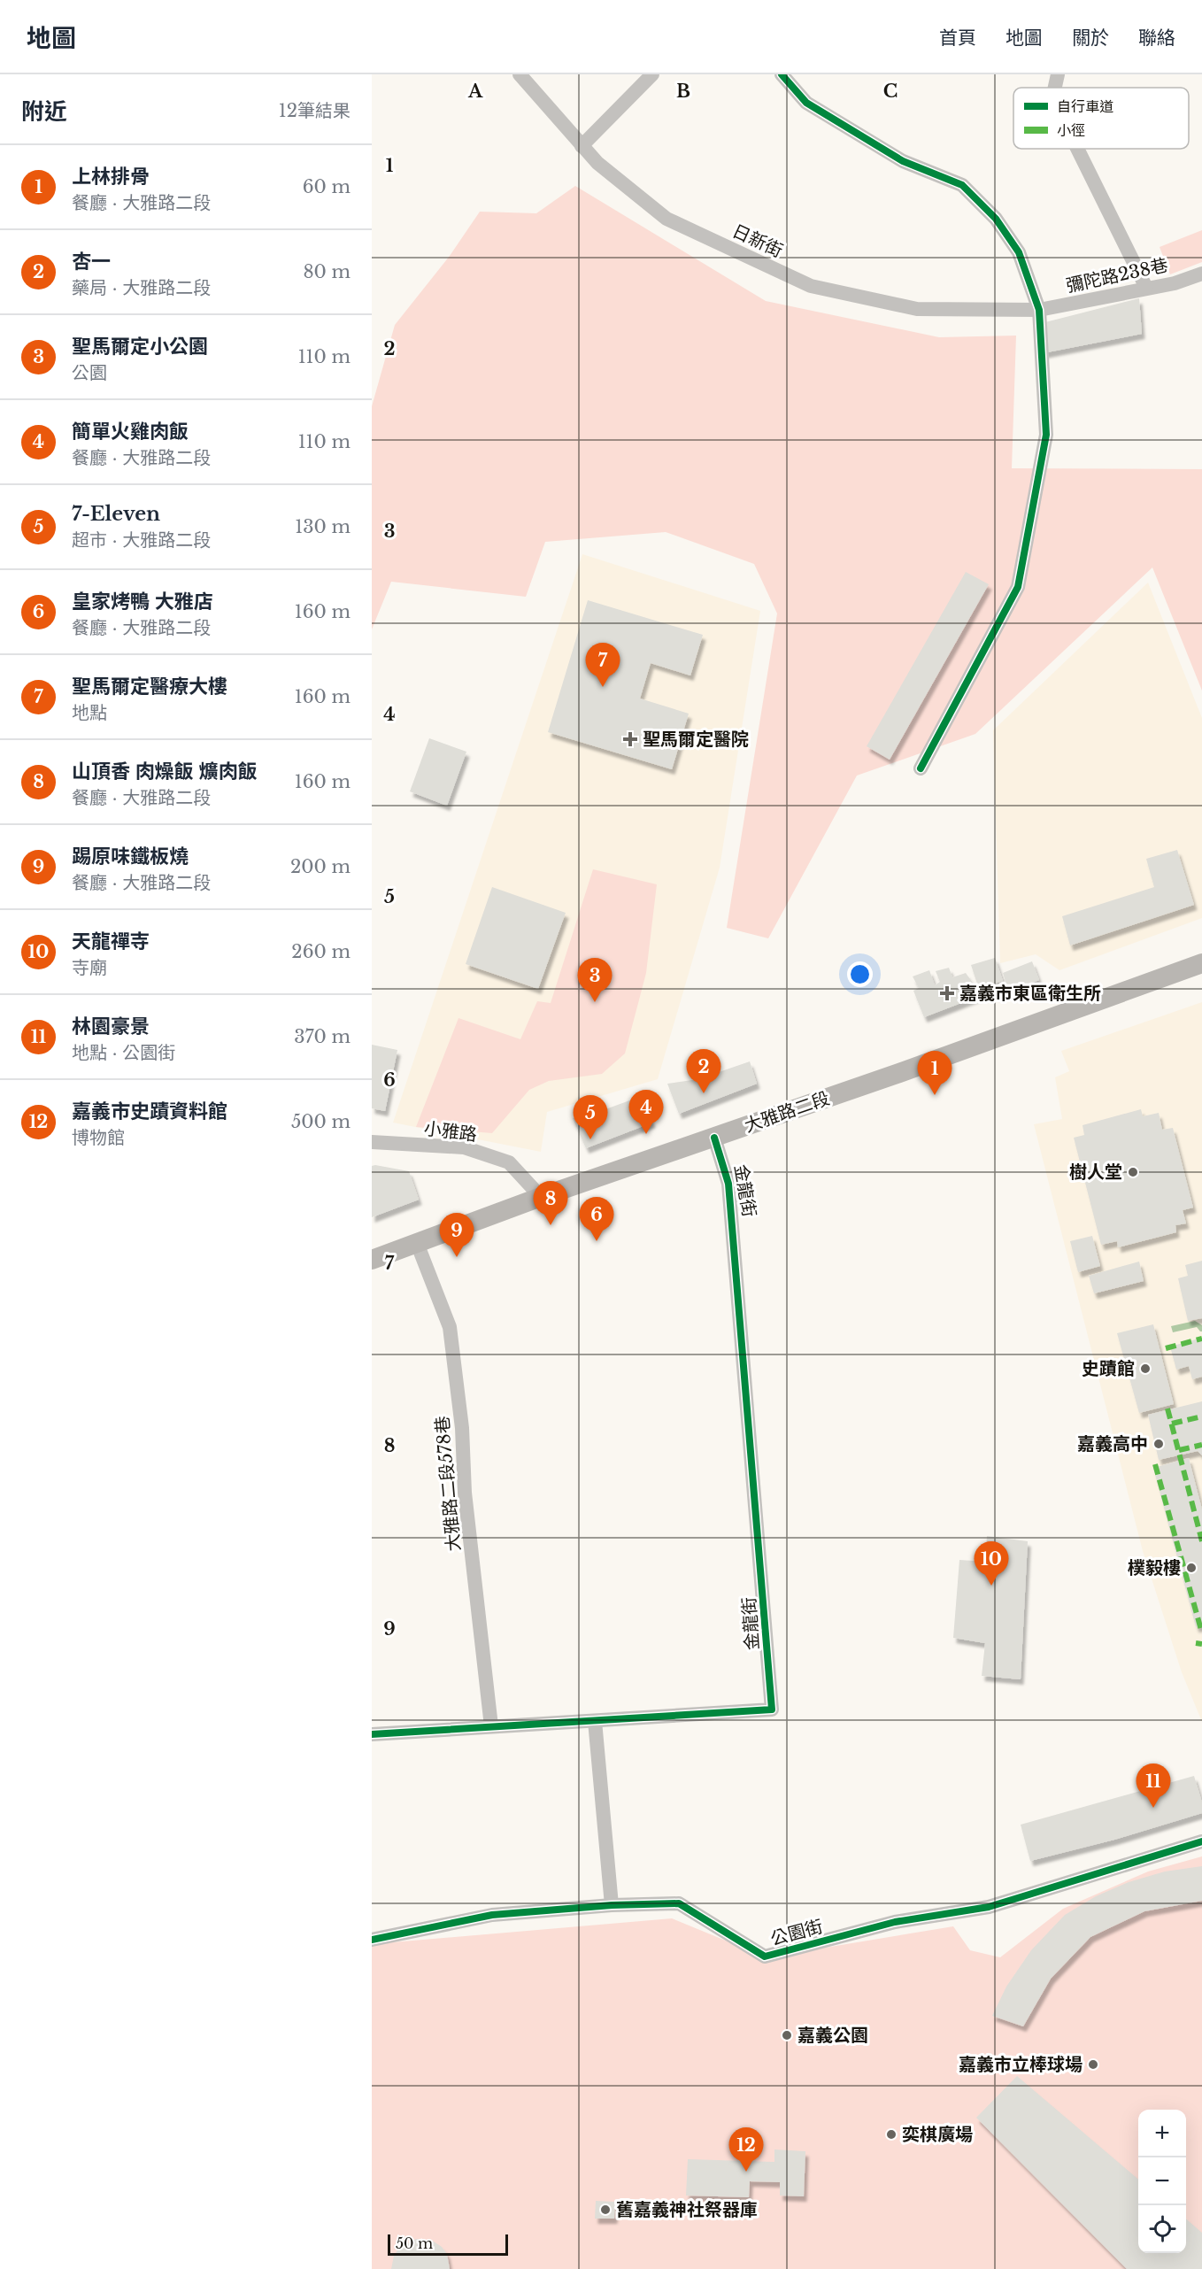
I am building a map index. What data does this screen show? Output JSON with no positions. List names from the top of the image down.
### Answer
{
  "streets": {
    "main road": ["大雅路二段"],
    "street": [
      "日新街",
      "彌陀路238巷",
      "小雅路",
      "金龍街",
      "大雅路二段578巷",
      "公園街"
    ]
  },
  "crossings": [
    ["日新街", "彌陀路238巷"],
    ["大雅路二段", "小雅路"],
    ["大雅路二段", "金龍街"],
    ["大雅路二段", "大雅路二段578巷"],
    ["金龍街", "大雅路二段578巷"]
  ],
  "places": {
    "health": ["聖馬爾定醫院", "嘉義市東區衛生所"],
    "other": [
      "樹人堂",
      "史蹟館",
      "嘉義高中",
      "樸毅樓",
      "嘉義公園",
      "嘉義市立棒球場",
      "奕棋廣場",
      "舊嘉義神社祭器庫"
    ]
  },
  "legend": ["自行車道", "小徑"],
  "scale_bar": "50 m",
  "page": {
    "header": "地圖",
    "nav": [
      "首頁",
      "地圖",
      "關於",
      "聯絡"
    ],
    "heading": ["附近", "12筆結果"],
    "list": [
      {
        "mark": "1",
        "name": "上林排骨",
        "note": "餐廳 · 大雅路二段",
        "value": "60 m"
      },
      {
        "mark": "2",
        "name": "杏一",
        "note": "藥局 · 大雅路二段",
        "value": "80 m"
      },
      {
        "mark": "3",
        "name": "聖馬爾定小公園",
        "note": "公園",
        "value": "110 m"
      },
      {
        "mark": "4",
        "name": "簡單火雞肉飯",
        "note": "餐廳 · 大雅路二段",
        "value": "110 m"
      },
      {
        "mark": "5",
        "name": "7-Eleven",
        "note": "超市 · 大雅路二段",
        "value": "130 m"
      },
      {
        "mark": "6",
        "name": "皇家烤鴨 大雅店",
        "note": "餐廳 · 大雅路二段",
        "value": "160 m"
      },
      {
        "mark": "7",
        "name": "聖馬爾定醫療大樓",
        "note": "地點",
        "value": "160 m"
      },
      {
        "mark": "8",
        "name": "山頂香 肉燥飯 爌肉飯",
        "note": "餐廳 · 大雅路二段",
        "value": "160 m"
      },
      {
        "mark": "9",
        "name": "踢原味鐵板燒",
        "note": "餐廳 · 大雅路二段",
        "value": "200 m"
      },
      {
        "mark": "10",
        "name": "天龍禪寺",
        "note": "寺廟",
        "value": "260 m"
      },
      {
        "mark": "11",
        "name": "林園豪景",
        "note": "地點 · 公園街",
        "value": "370 m"
      },
      {
        "mark": "12",
        "name": "嘉義市史蹟資料館",
        "note": "博物館",
        "value": "500 m"
      }
    ],
    "pins": [
      "7",
      "3",
      "2",
      "1",
      "4",
      "5",
      "8",
      "6",
      "9",
      "10",
      "11",
      "12"
    ],
    "map_buttons": ["+", "−"],
    "scale": "50 m"
  },
  "grid": {
    "columns": ["A", "B", "C"],
    "rows": [
      "1",
      "2",
      "3",
      "4",
      "5",
      "6",
      "7",
      "8",
      "9"
    ]
  }
}
